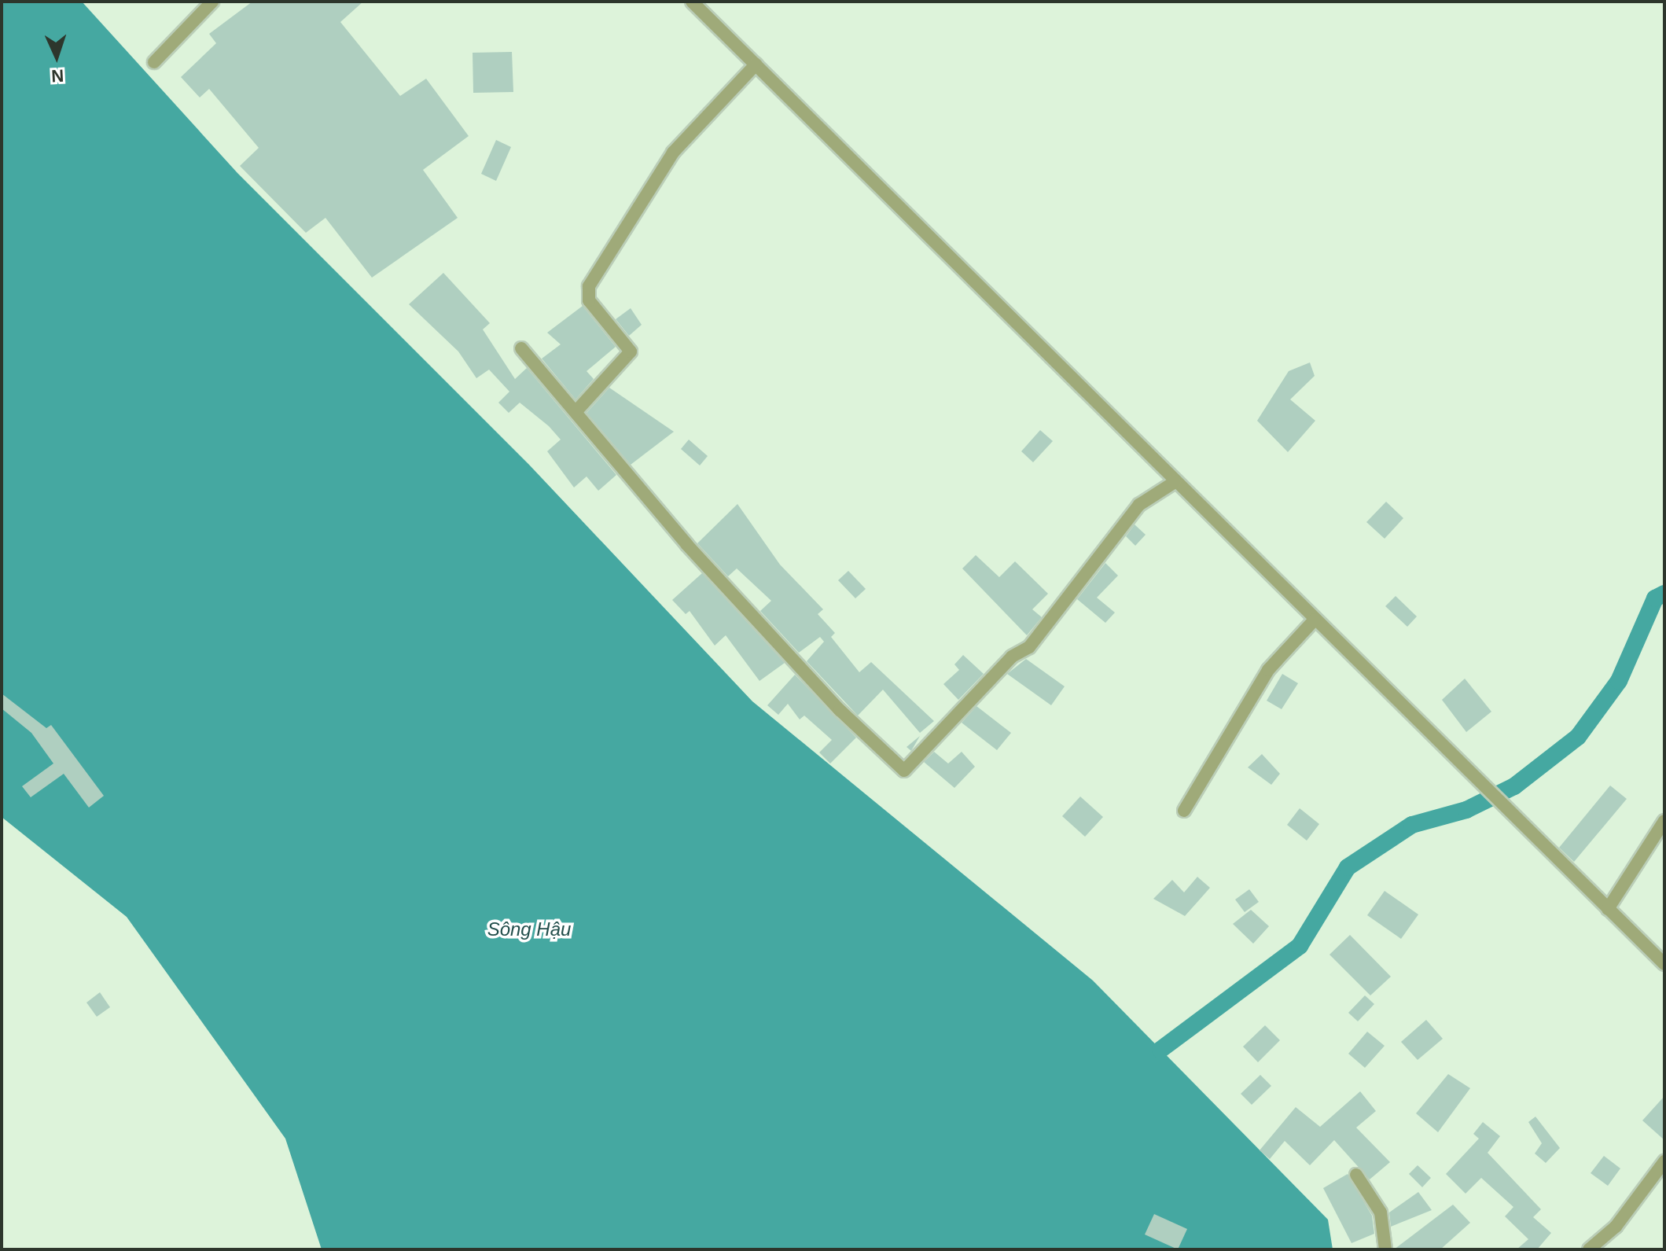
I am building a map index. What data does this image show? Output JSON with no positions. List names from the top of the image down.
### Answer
{
  "water": ["Sông Hậu"],
  "north": "bottom"
}
